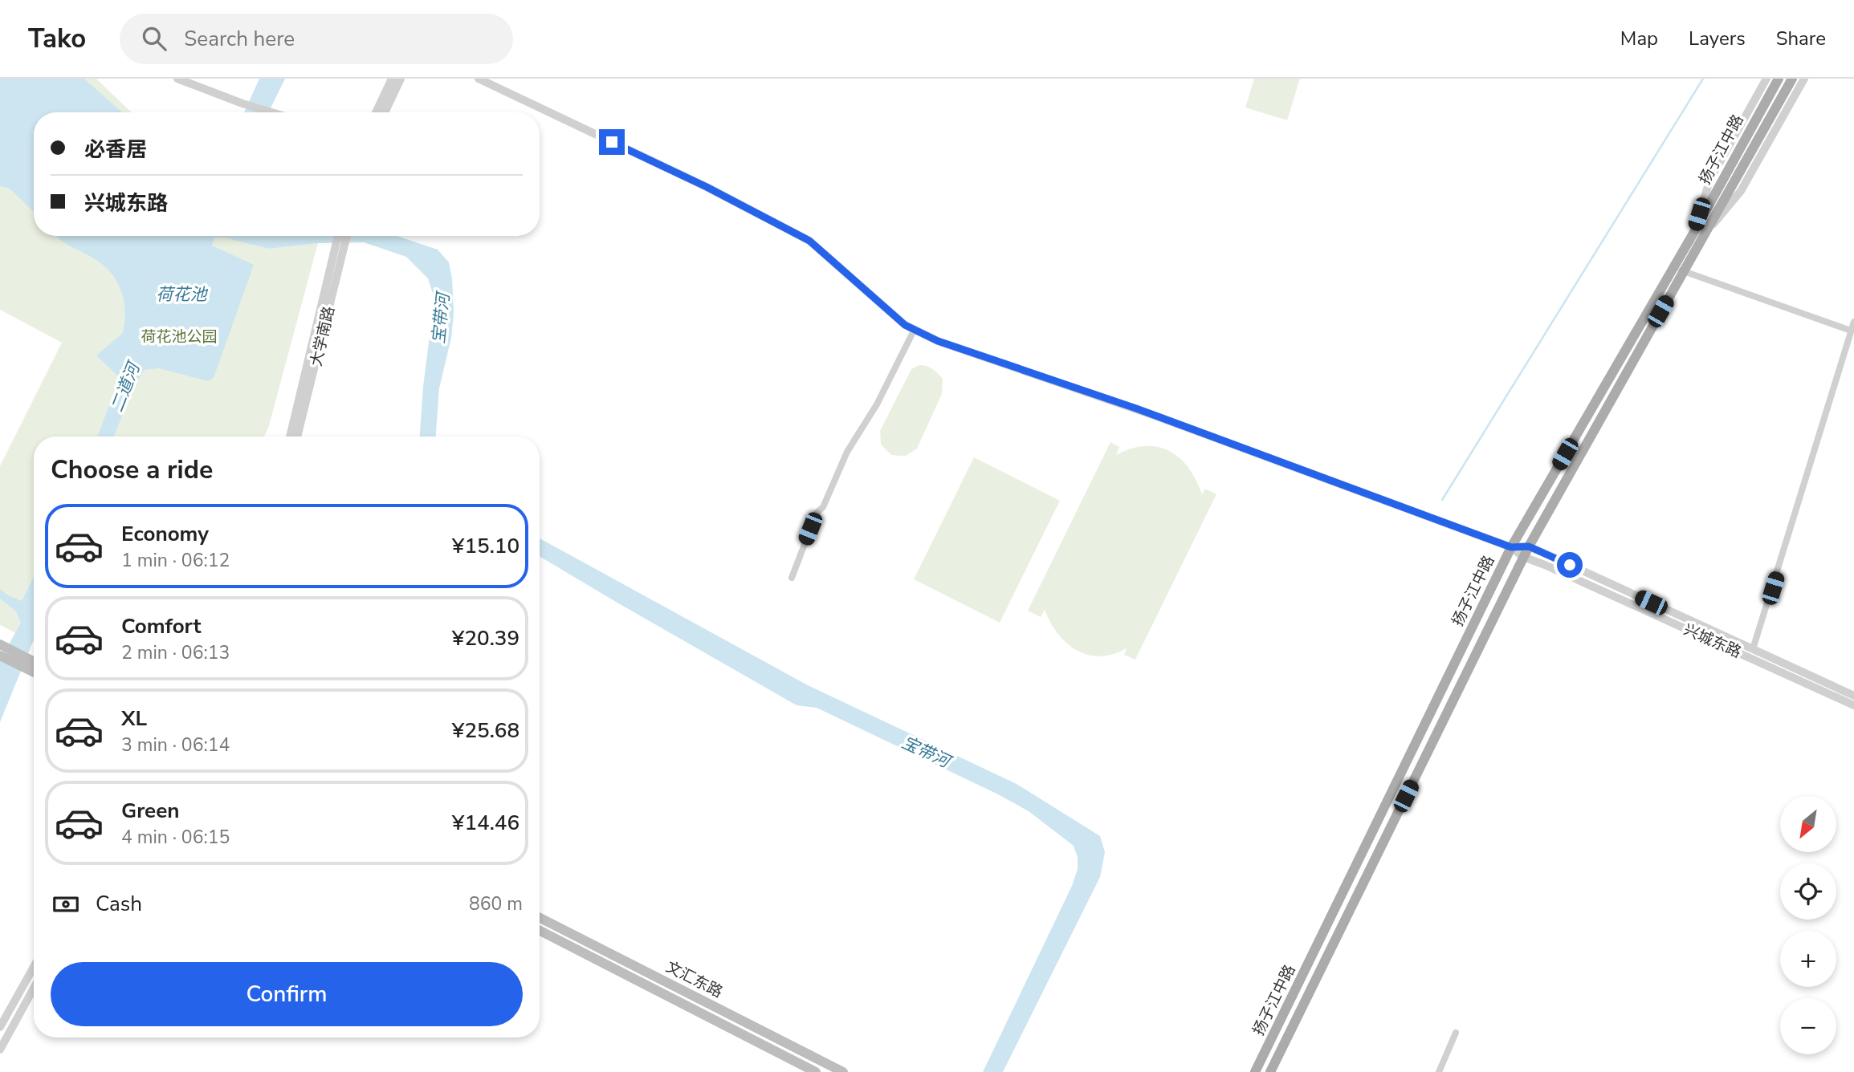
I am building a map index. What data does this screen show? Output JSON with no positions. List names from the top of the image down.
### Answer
{
  "streets": {
    "main road": ["扬子江中路", "文汇东路"],
    "street": ["大学南路", "兴城东路"]
  },
  "crossings": [
    ["扬子江中路", "兴城东路"]
  ],
  "water": ["荷花池", "宝带河", "二道河"],
  "parks": ["荷花池公园"],
  "north": "bottom left",
  "page": {
    "header": "Tako",
    "search": "Search here",
    "nav": ["Map", "Layers", "Share"],
    "banner": ["必香居", "兴城东路"],
    "heading": "Choose a ride",
    "list": [
      {
        "name": "Economy",
        "note": "1 min · 06:12",
        "value": "¥15.10"
      },
      {
        "name": "Comfort",
        "note": "2 min · 06:13",
        "value": "¥20.39"
      },
      {
        "name": "XL",
        "note": "3 min · 06:14",
        "value": "¥25.68"
      },
      {
        "name": "Green",
        "note": "4 min · 06:15",
        "value": "¥14.46"
      }
    ],
    "map_buttons": ["+", "−"],
    "pay": ["Cash", "860 m"],
    "buttons": "Confirm"
  }
}
